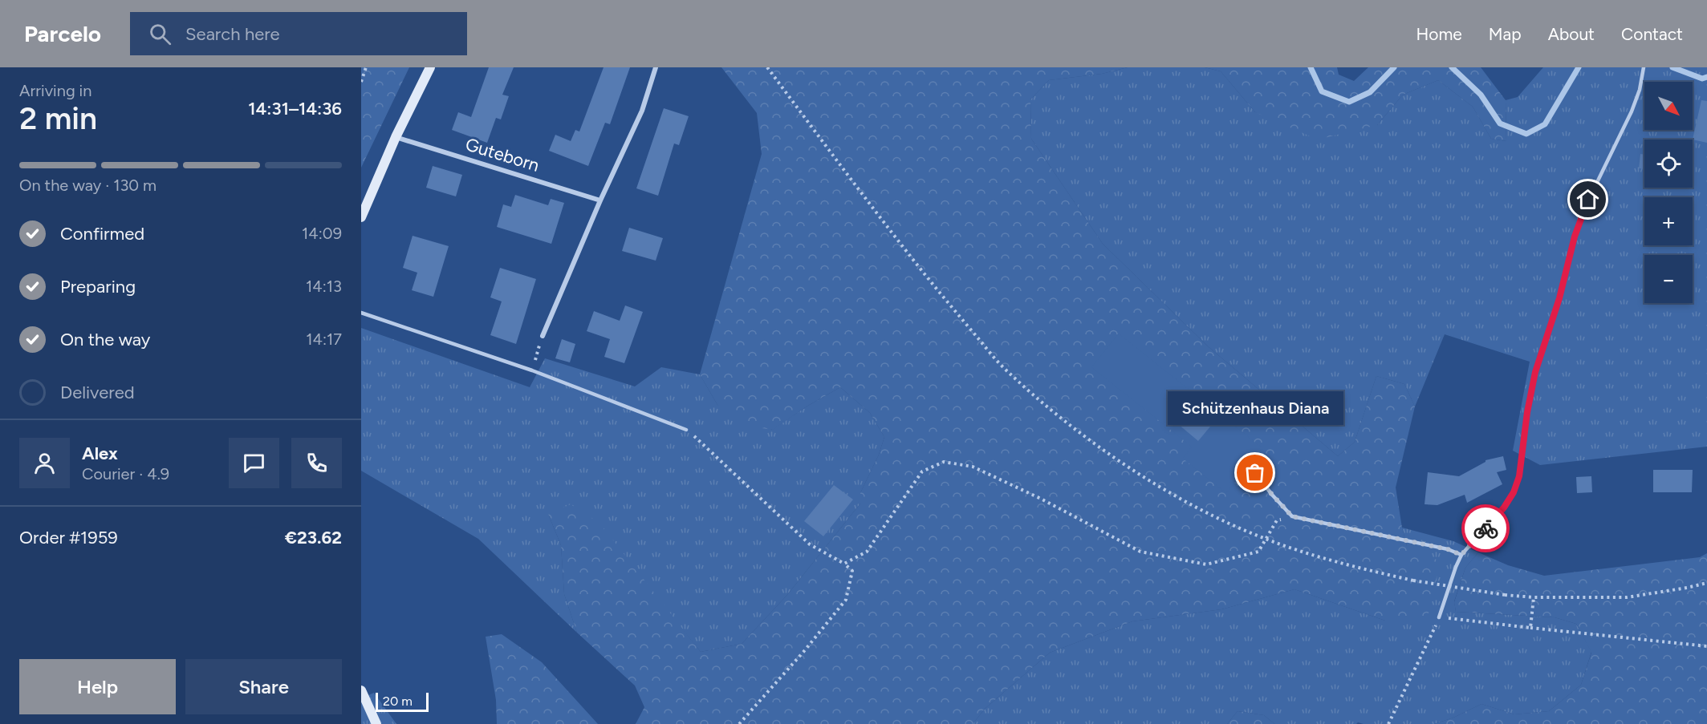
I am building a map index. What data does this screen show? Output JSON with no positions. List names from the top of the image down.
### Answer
{
  "streets": {
    "street": ["Guteborn"]
  },
  "places": ["Schützenhaus Diana"],
  "scale_bar": "20 m",
  "north": "bottom right",
  "page": {
    "header": "Parcelo",
    "search": "Search here",
    "nav": [
      "Home",
      "Map",
      "About",
      "Contact"
    ],
    "heading": ["2 min", "Arriving in", "14:31–14:36"],
    "panel": [
      "Alex",
      "Courier · 4.9",
      "Order #1959",
      "€23.62"
    ],
    "map_buttons": ["+", "−"],
    "bar": "On the way · 130 m",
    "list": [
      ["Confirmed", "14:09"],
      ["Preparing", "14:13"],
      ["On the way", "14:17"],
      "Delivered"
    ],
    "bubble": "Schützenhaus Diana",
    "buttons": ["Help", "Share"],
    "scale": "20 m"
  }
}
